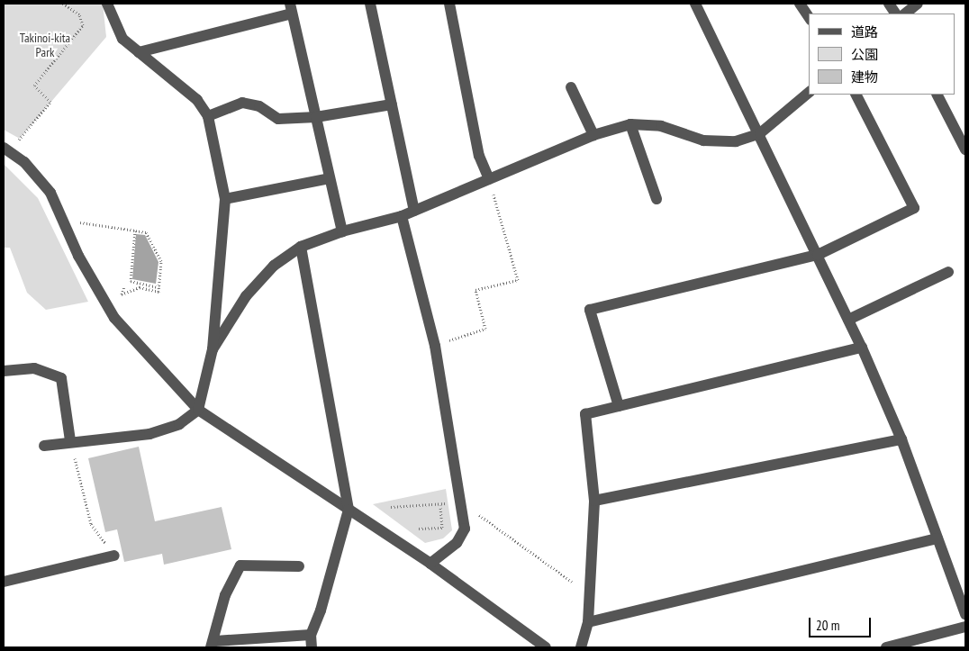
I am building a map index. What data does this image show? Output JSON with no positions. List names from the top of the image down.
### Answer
{
  "parks": ["Takinoi-kita Park"],
  "legend": ["道路", "公園", "建物"],
  "scale_bar": "20 m"
}
